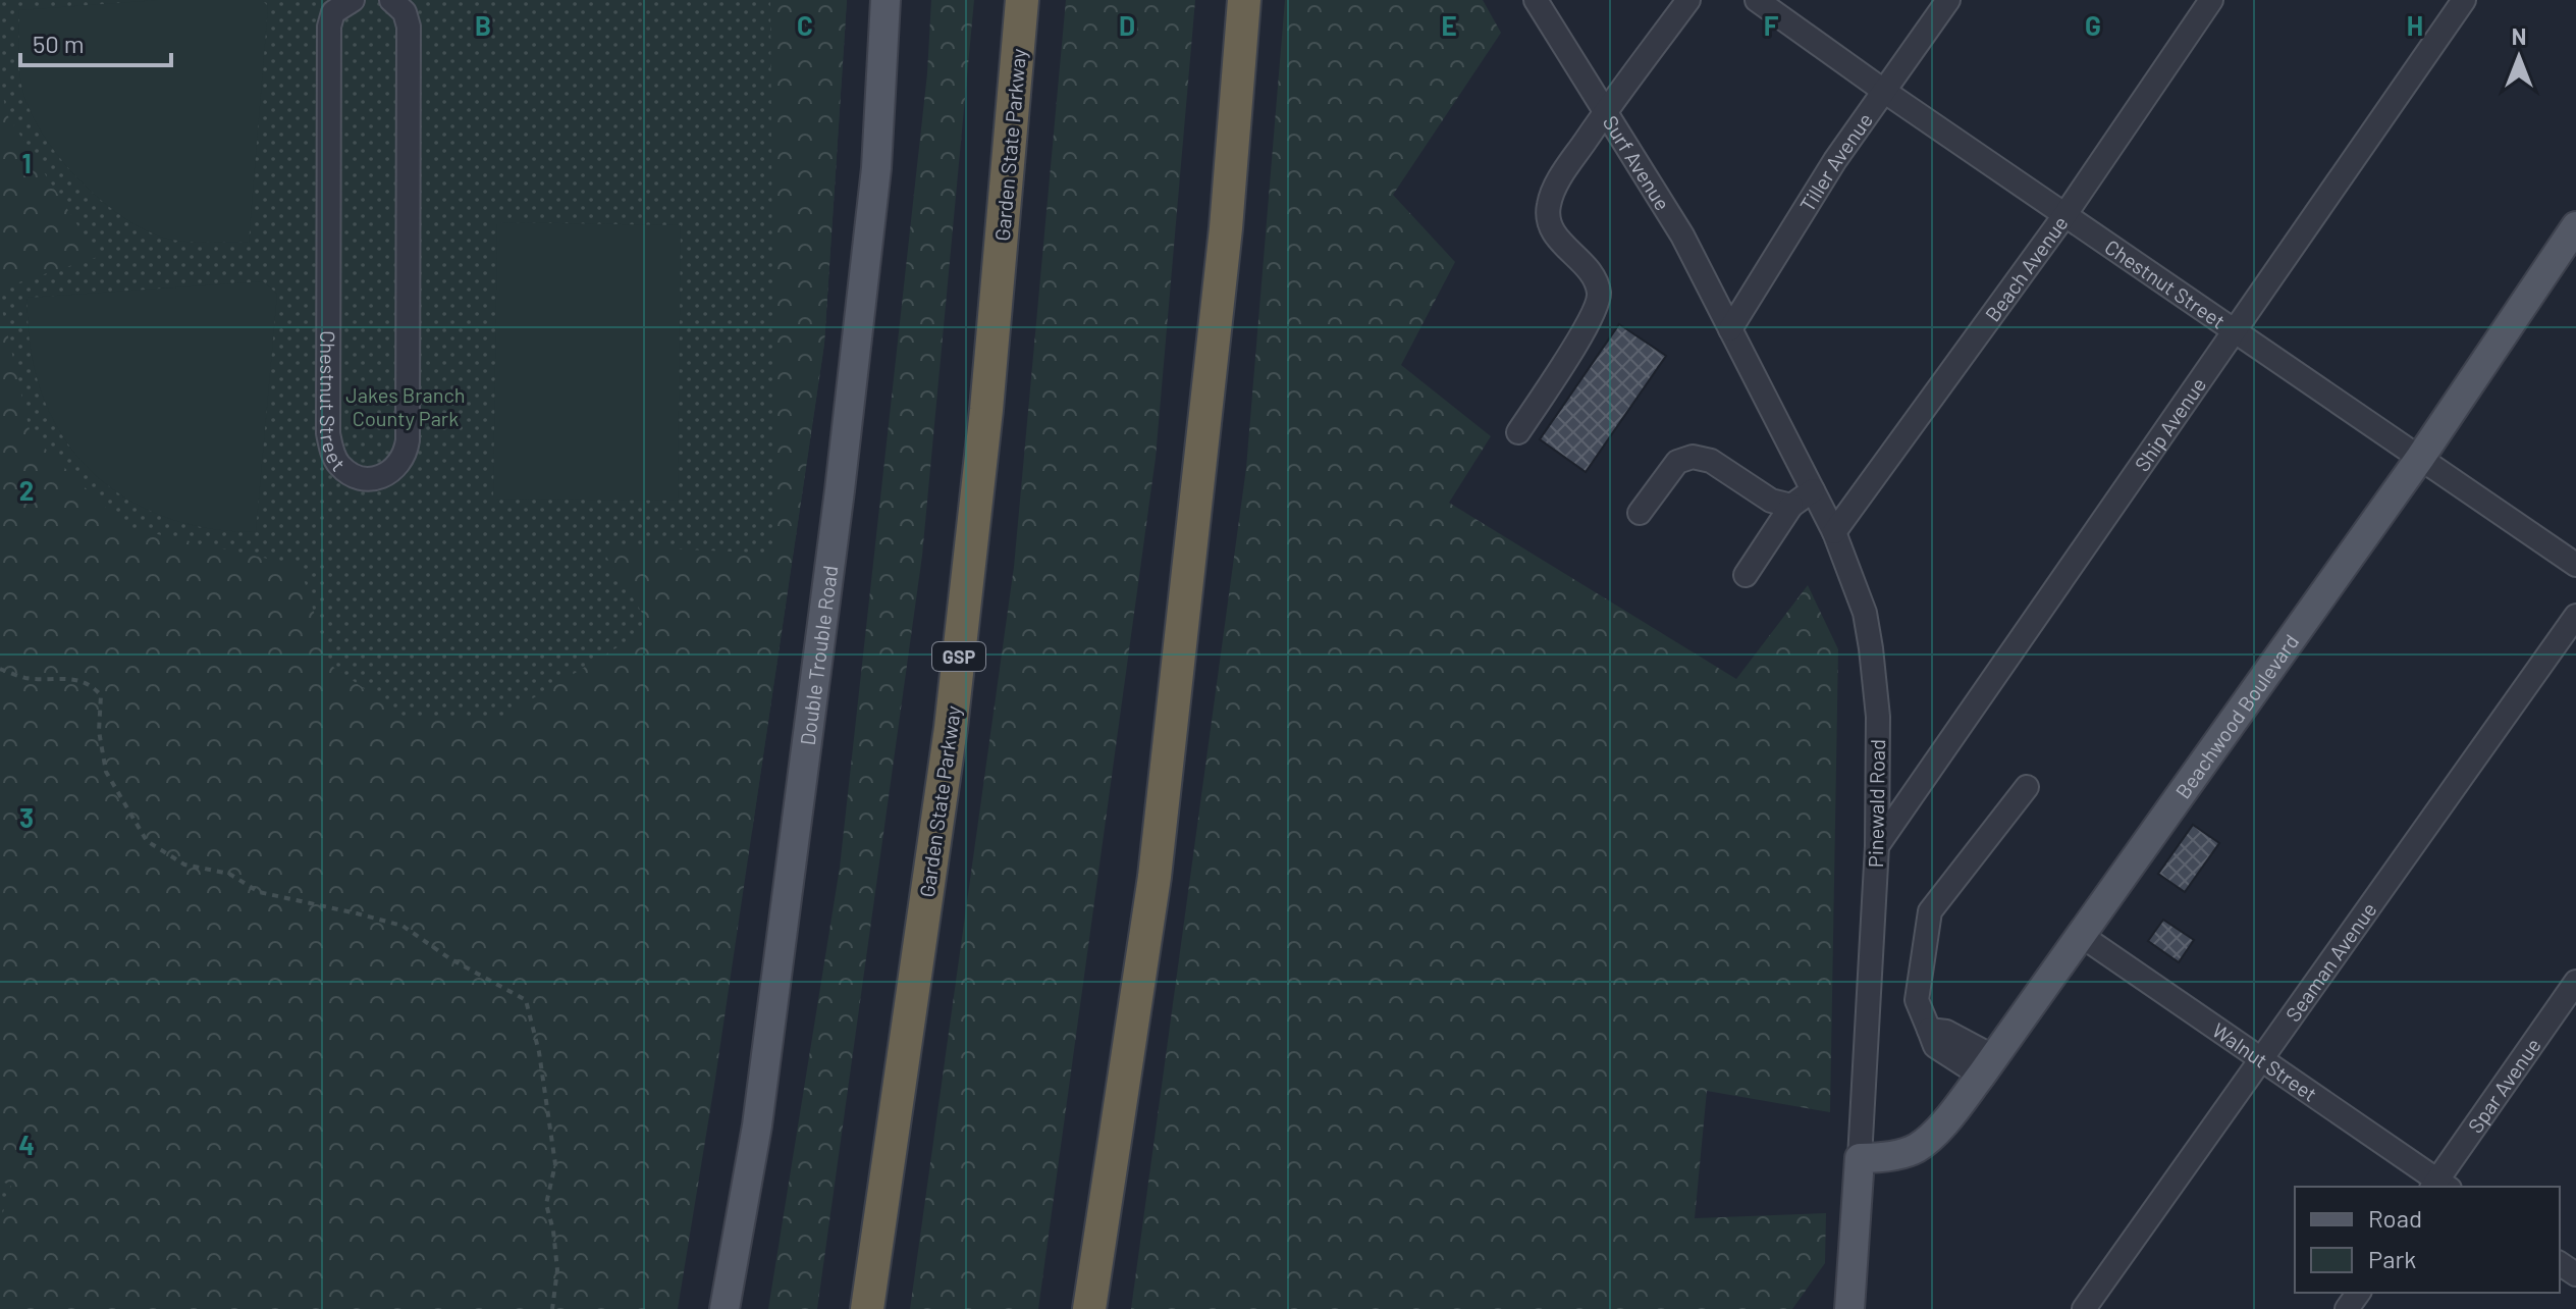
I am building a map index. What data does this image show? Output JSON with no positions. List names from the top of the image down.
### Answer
{
  "streets": {
    "highway": ["Garden State Parkway", "GSP"],
    "main road": ["Double Trouble Road", "Beachwood Boulevard", "Pinewald Road"],
    "street": [
      "Surf Avenue",
      "Tiller Avenue",
      "Beach Avenue",
      "Chestnut Street",
      "Ship Avenue",
      "Seaman Avenue",
      "Walnut Street",
      "Spar Avenue"
    ]
  },
  "crossings": [
    ["Surf Avenue", "Tiller Avenue"],
    ["Surf Avenue", "Pinewald Road"],
    ["Tiller Avenue", "Chestnut Street"],
    ["Tiller Avenue", "Pinewald Road"],
    ["Beach Avenue", "Chestnut Street"],
    ["Beach Avenue", "Pinewald Road"],
    ["Chestnut Street", "Ship Avenue"],
    ["Chestnut Street", "Beachwood Boulevard"],
    ["Ship Avenue", "Pinewald Road"],
    ["Beachwood Boulevard", "Pinewald Road"],
    ["Beachwood Boulevard", "Walnut Street"],
    ["Seaman Avenue", "Walnut Street"],
    ["Walnut Street", "Spar Avenue"]
  ],
  "parks": ["Jakes Branch County Park"],
  "legend": ["Road", "Park"],
  "scale_bar": "50 m",
  "north": "top",
  "grid": {
    "columns": [
      "B",
      "C",
      "D",
      "E",
      "F",
      "G",
      "H"
    ],
    "rows": [
      "1",
      "2",
      "3",
      "4"
    ]
  }
}
